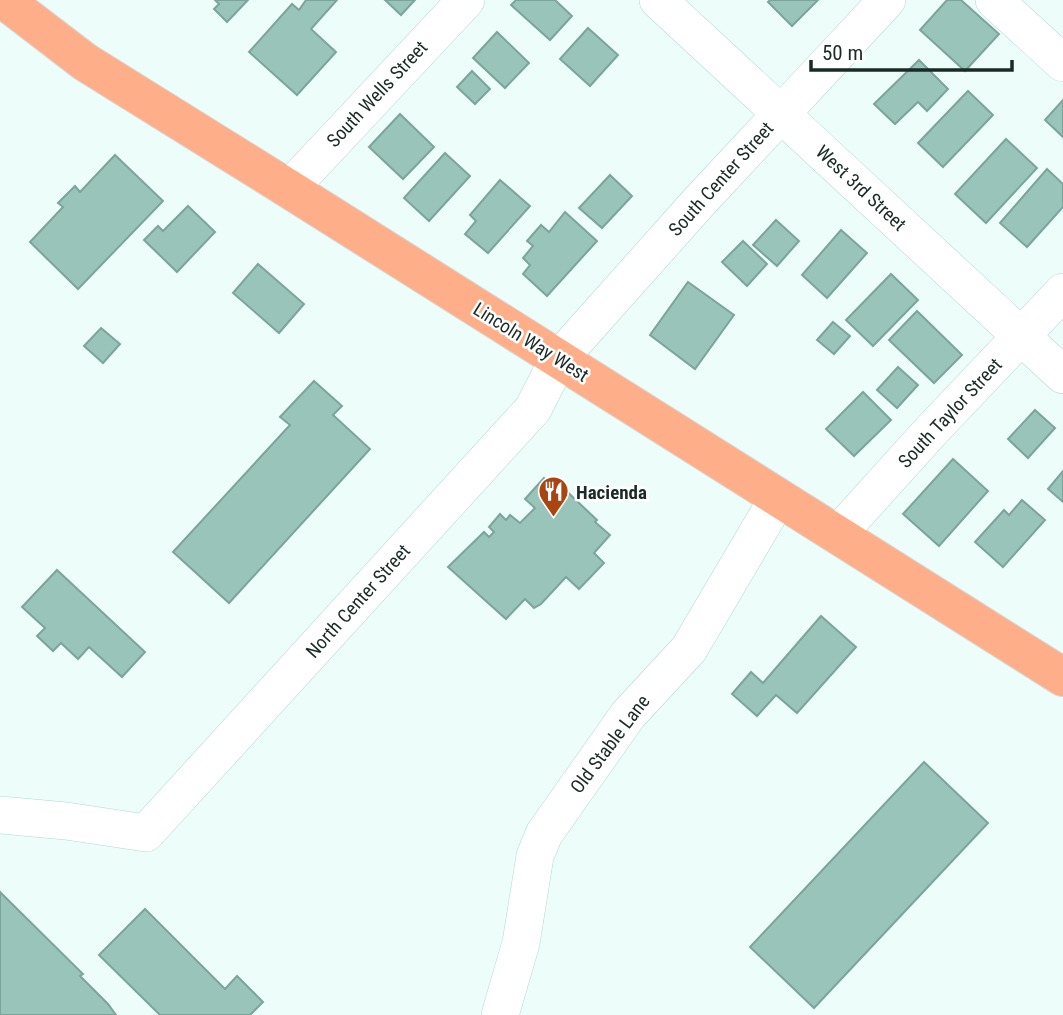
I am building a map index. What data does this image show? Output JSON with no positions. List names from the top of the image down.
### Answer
{
  "streets": {
    "main road": ["Lincoln Way West"],
    "street": [
      "South Wells Street",
      "South Center Street",
      "West 3rd Street",
      "South Taylor Street",
      "North Center Street",
      "Old Stable Lane"
    ]
  },
  "crossings": [
    ["South Wells Street", "Lincoln Way West"],
    ["South Center Street", "West 3rd Street"],
    ["South Center Street", "Lincoln Way West"],
    ["South Center Street", "North Center Street"],
    ["West 3rd Street", "South Taylor Street"],
    ["Lincoln Way West", "South Taylor Street"],
    ["Lincoln Way West", "North Center Street"],
    ["Lincoln Way West", "Old Stable Lane"]
  ],
  "places": {
    "restaurant": ["Hacienda"]
  },
  "scale_bar": "50 m"
}
